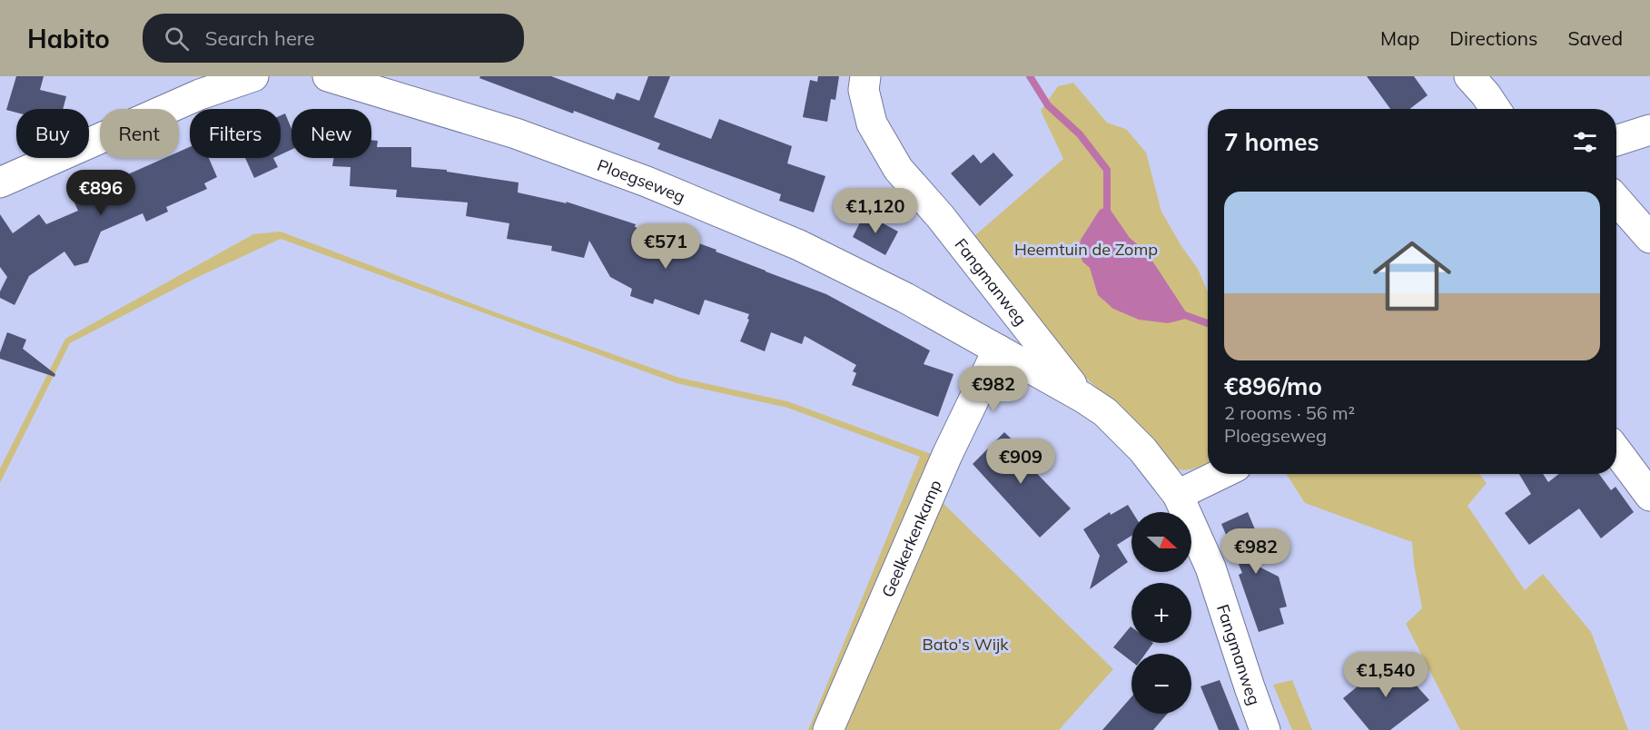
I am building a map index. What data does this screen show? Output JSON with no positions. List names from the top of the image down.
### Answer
{
  "streets": {
    "street": ["Ploegseweg", "Fangmanweg", "Geelkerkenkamp"]
  },
  "crossings": [
    ["Ploegseweg", "Fangmanweg"],
    ["Ploegseweg", "Geelkerkenkamp"],
    ["Fangmanweg", "Geelkerkenkamp"]
  ],
  "parks": ["Heemtuin de Zomp", "Bato's Wijk"],
  "north": "right",
  "page": {
    "header": "Habito",
    "search": "Search here",
    "nav": ["Map", "Directions", "Saved"],
    "chip": [
      "Buy",
      "Rent",
      "Filters",
      "New"
    ],
    "heading": "7 homes",
    "price": [
      "€896",
      "€1,120",
      "€571",
      "€982",
      "€909",
      "€982",
      "€1,540"
    ],
    "list": [
      {
        "name": "€896/mo",
        "note": "2 rooms · 56 m² · Ploegseweg"
      }
    ],
    "map_buttons": ["+", "−"]
  }
}
